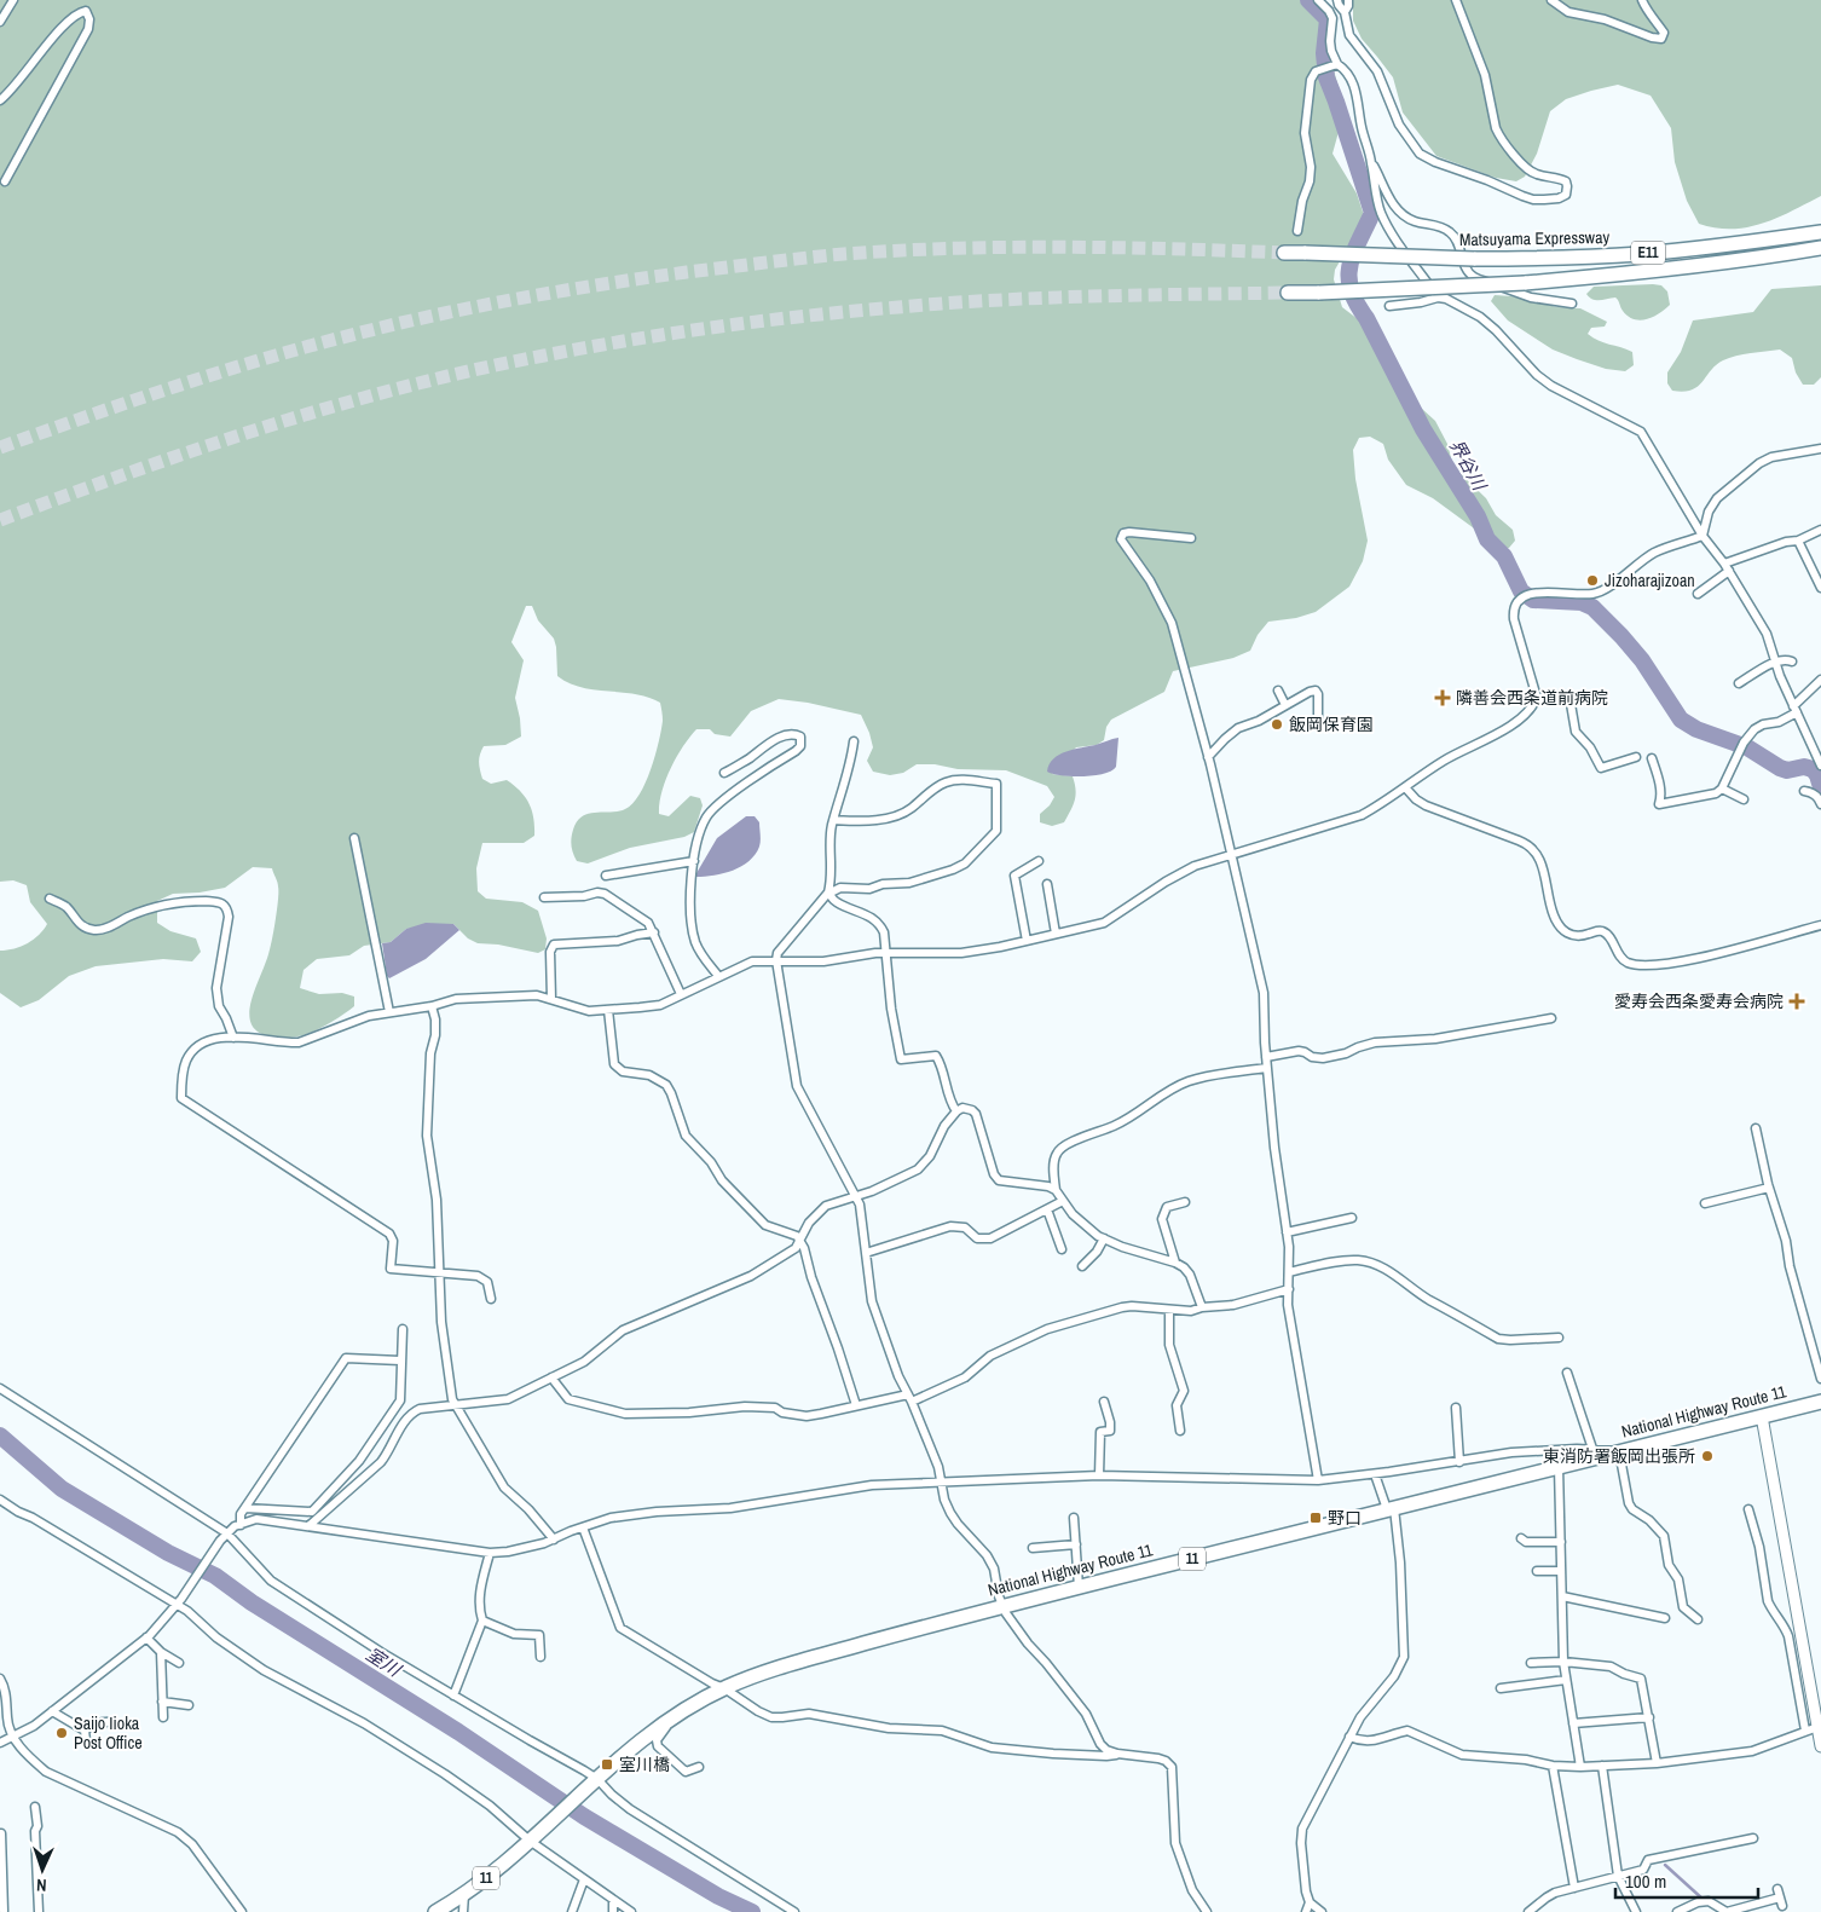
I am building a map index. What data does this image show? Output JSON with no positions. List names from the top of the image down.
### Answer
{
  "streets": {
    "highway": [
      "Matsuyama Expressway",
      "E11",
      "National Highway Route 11",
      "11"
    ]
  },
  "water": ["界谷川", "室川"],
  "places": {
    "other": [
      "Jizoharajizoan",
      "飯岡保育園",
      "東消防署飯岡出張所",
      "Saijo Iioka Post Office"
    ],
    "health": ["隣善会西条道前病院", "愛寿会西条愛寿会病院"],
    "transit": ["野口", "室川橋"]
  },
  "scale_bar": "100 m",
  "north": "bottom"
}
